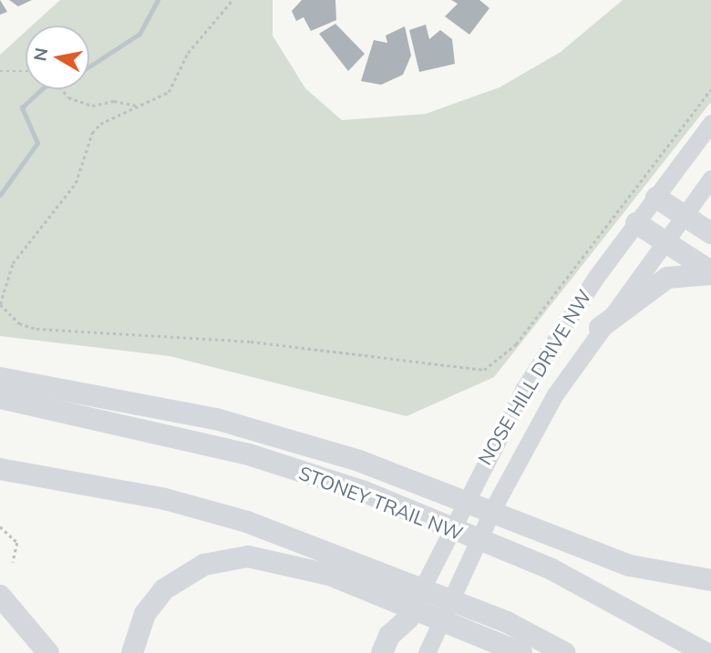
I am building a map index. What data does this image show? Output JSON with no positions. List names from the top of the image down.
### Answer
{
  "streets": {
    "highway": ["STONEY TRAIL NW"],
    "main road": ["NOSE HILL DRIVE NW"]
  },
  "north": "left"
}
